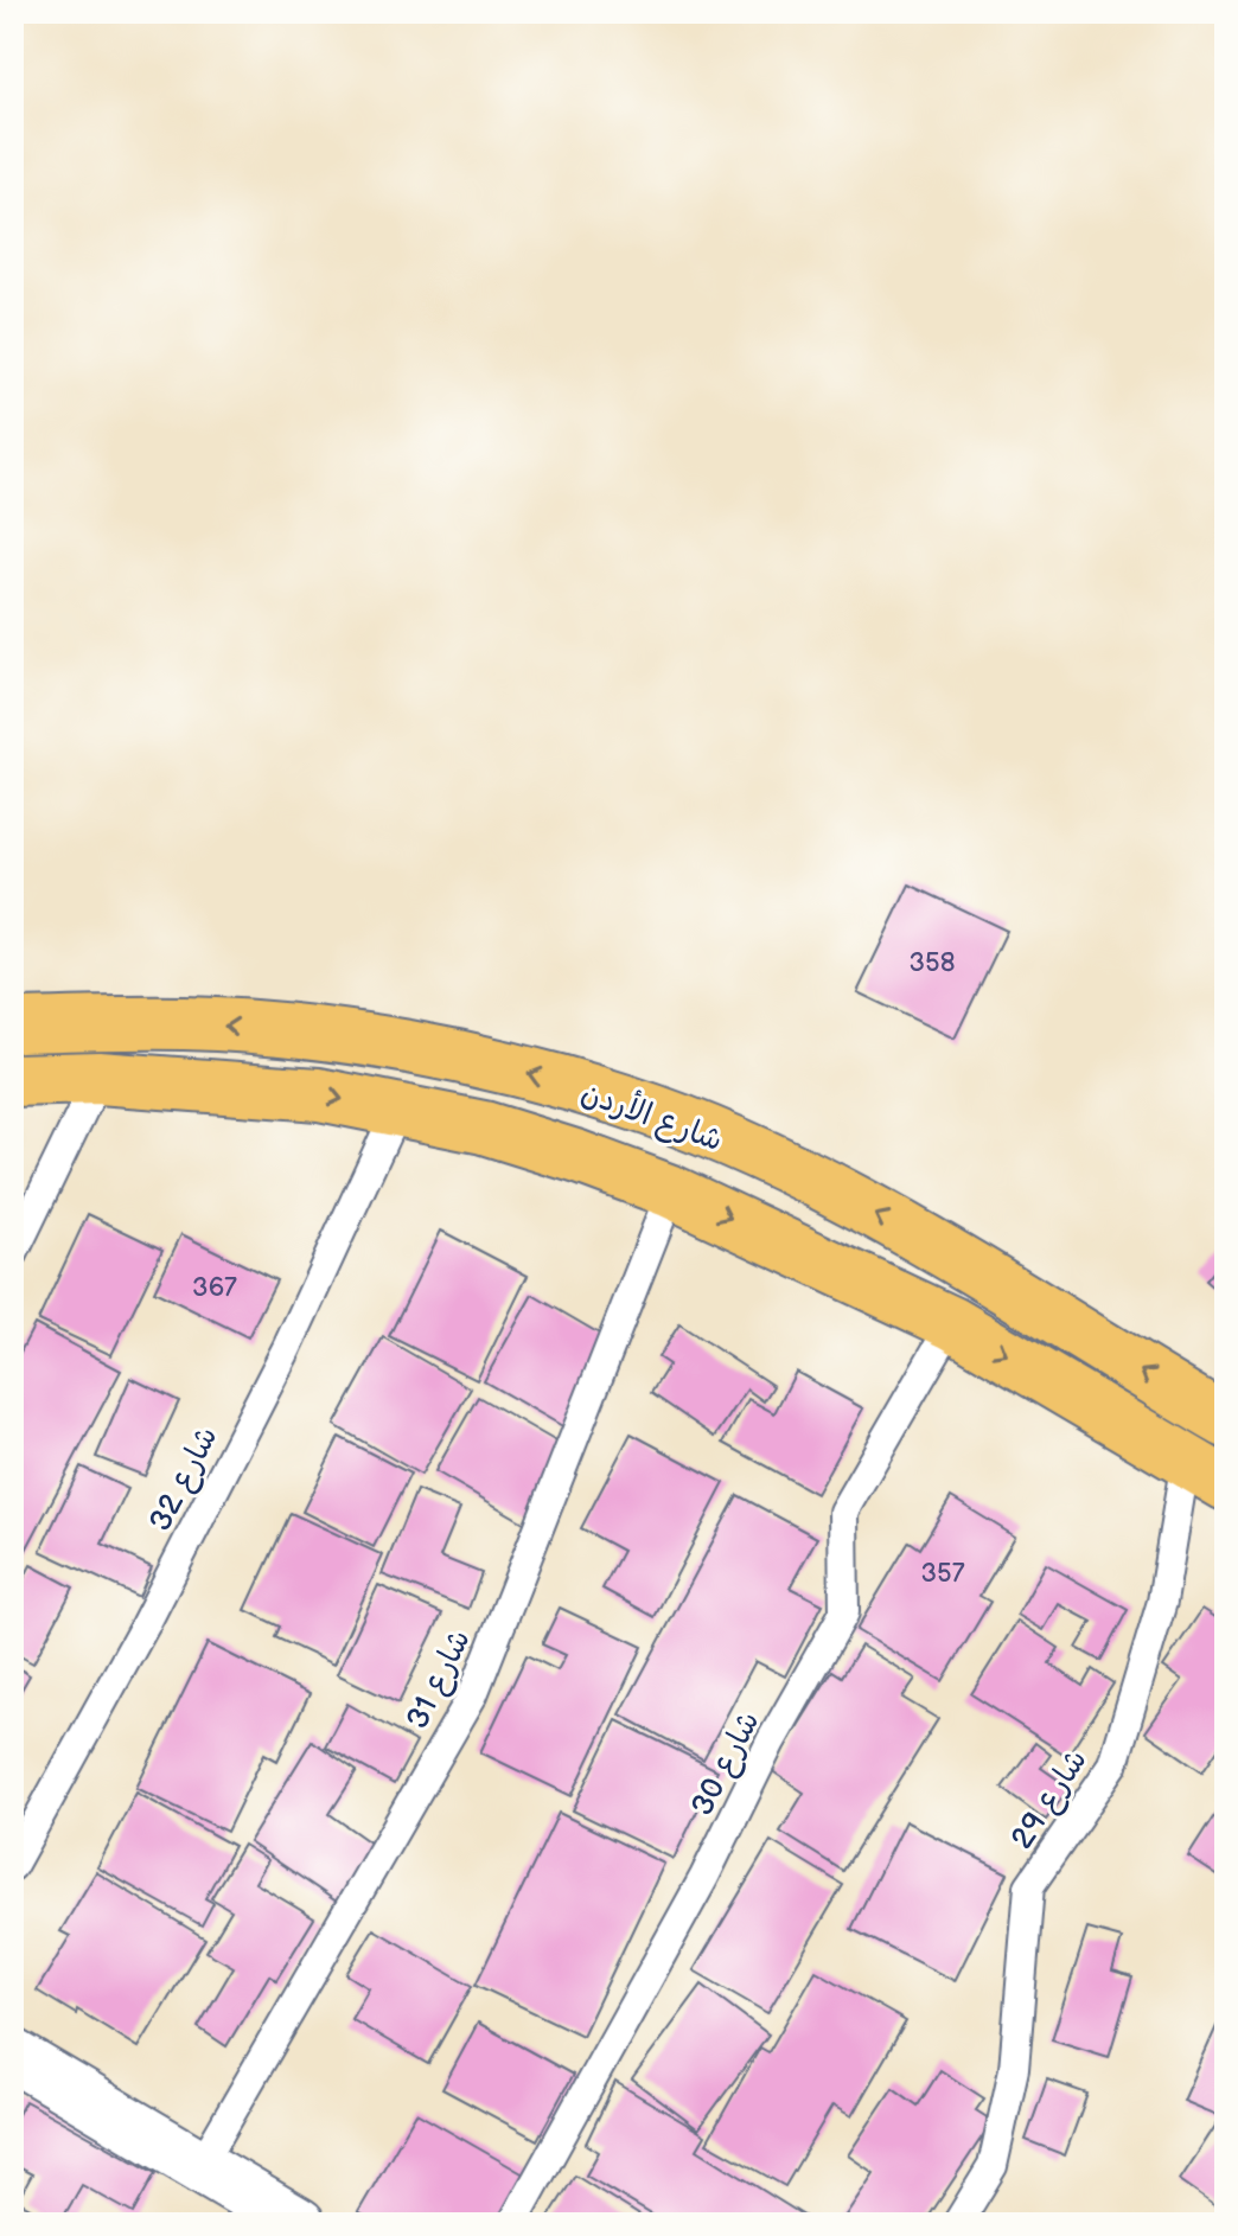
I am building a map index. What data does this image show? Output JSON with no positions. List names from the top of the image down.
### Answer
{
  "streets": {
    "highway": ["شارع الأردن"],
    "lane": [
      "شارع 32",
      "شارع 31",
      "شارع 30",
      "شارع 29"
    ]
  },
  "crossings": [
    ["شارع الأردن", "شارع 32"],
    ["شارع الأردن", "شارع 31"],
    ["شارع الأردن", "شارع 30"],
    ["شارع الأردن", "شارع 29"]
  ],
  "house_numbers": ["358", "367", "357"]
}
